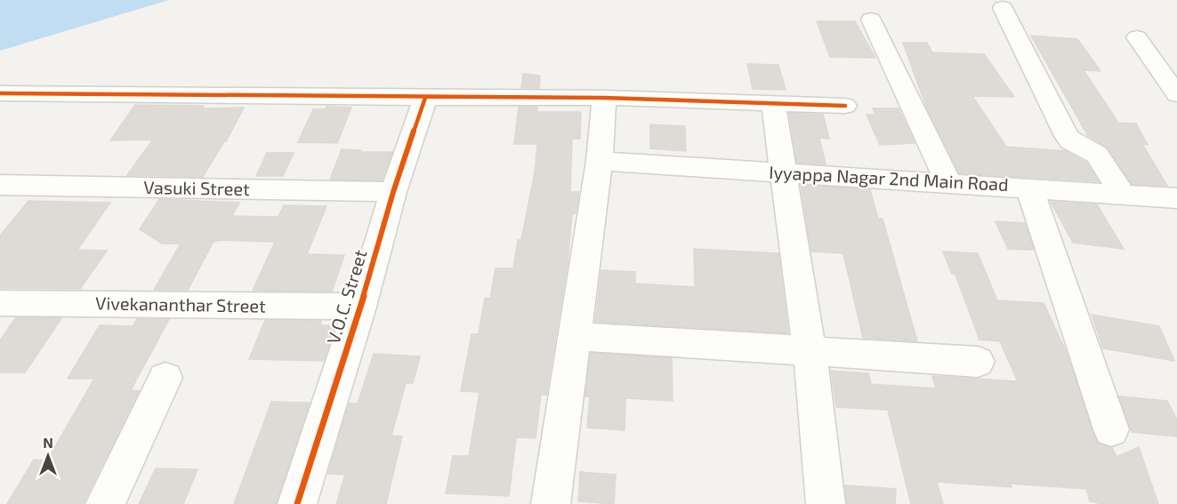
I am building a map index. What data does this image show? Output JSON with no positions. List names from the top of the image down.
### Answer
{
  "streets": {
    "street": [
      "Iyyappa Nagar 2nd Main Road",
      "Vasuki Street",
      "V.O.C. Street",
      "Vivekananthar Street"
    ]
  },
  "crossings": [
    ["Vasuki Street", "V.O.C. Street"],
    ["V.O.C. Street", "Vivekananthar Street"]
  ],
  "north": "top"
}
